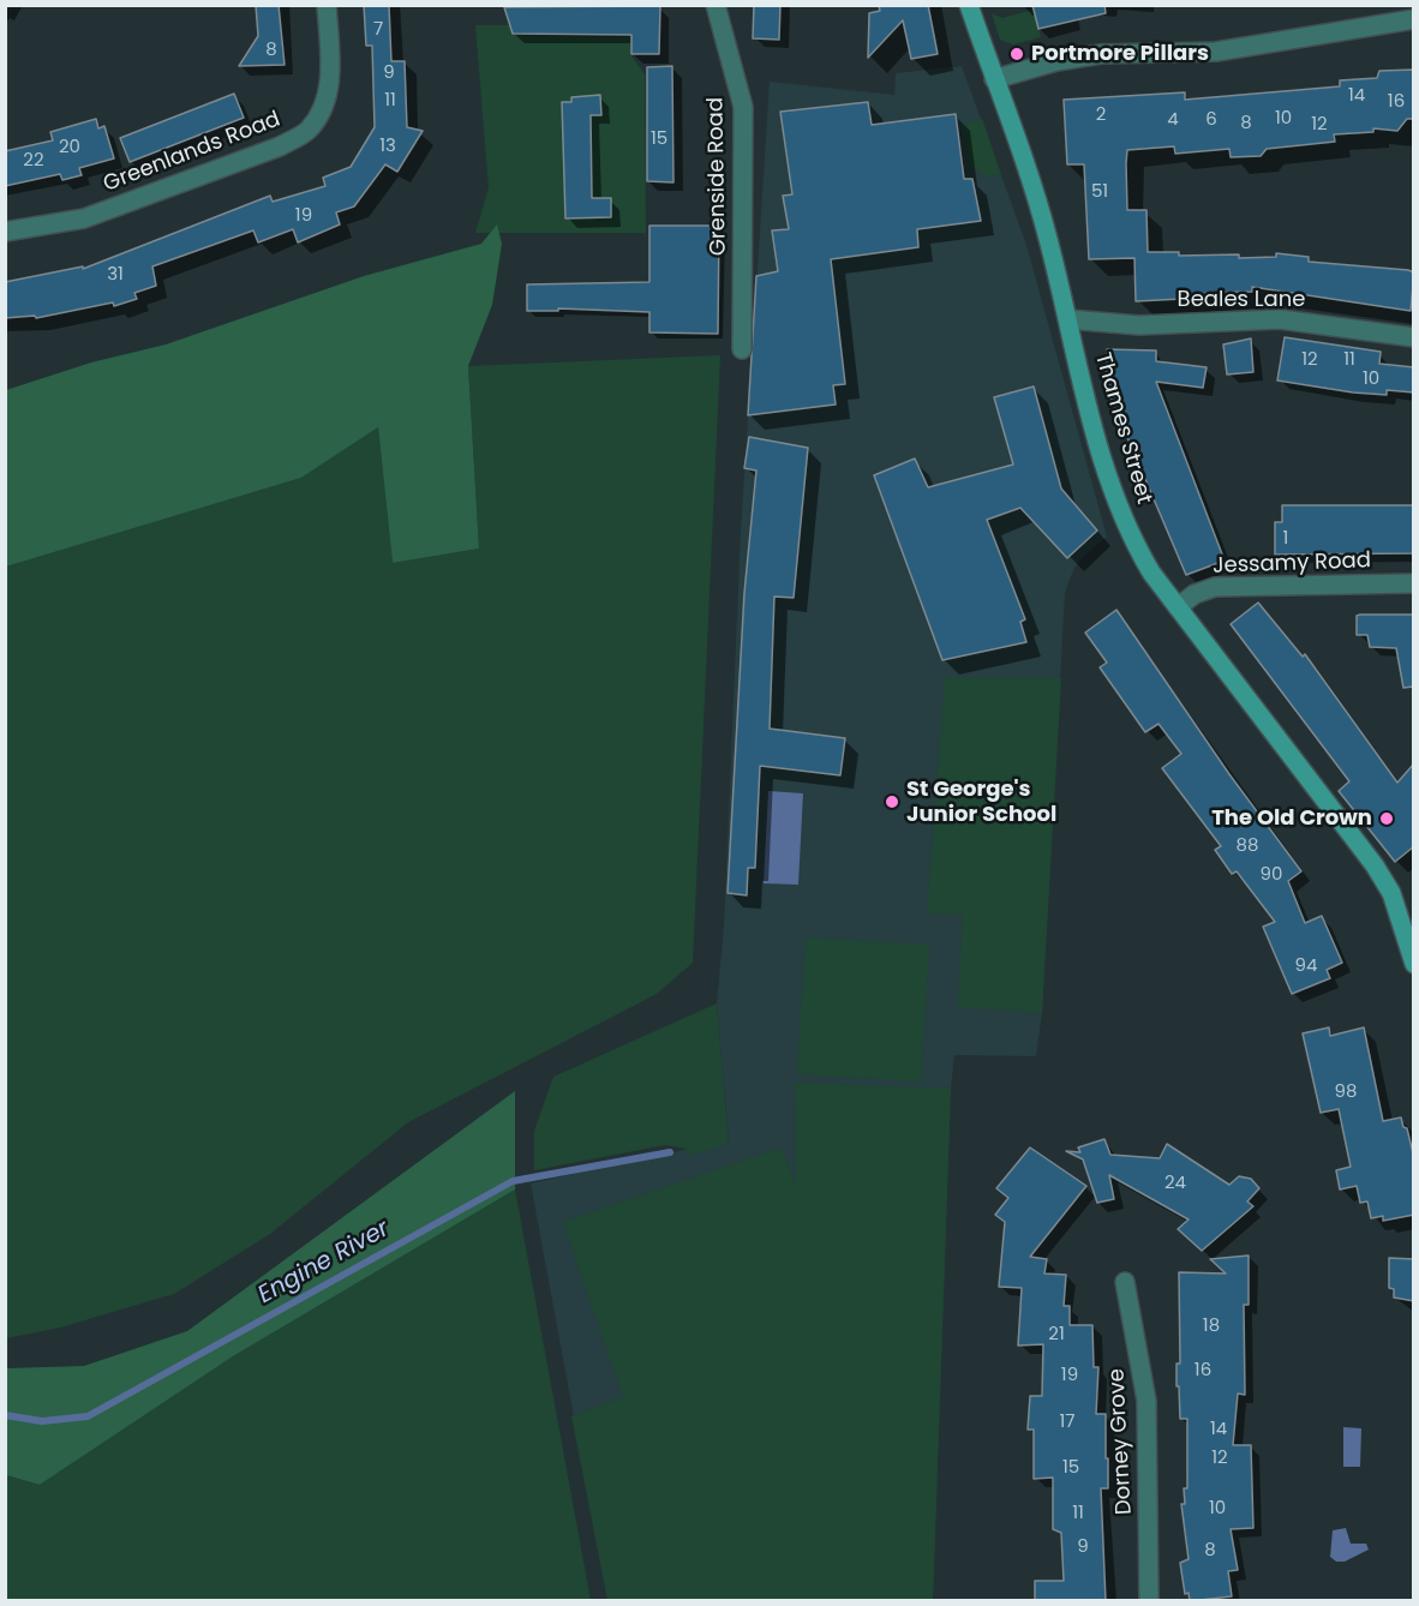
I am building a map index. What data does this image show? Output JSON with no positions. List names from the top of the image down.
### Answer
{
  "streets": {
    "street": [
      "Greenlands Road",
      "Grenside Road",
      "Beales Lane",
      "Thames Street",
      "Jessamy Road",
      "Dorney Grove"
    ]
  },
  "crossings": [
    ["Beales Lane", "Thames Street"],
    ["Thames Street", "Jessamy Road"]
  ],
  "water": ["Engine River"],
  "places": ["Portmore Pillars", "St George's Junior School", "The Old Crown"],
  "house_numbers": [
    "7",
    "8",
    "9",
    "14",
    "11",
    "16",
    "2",
    "10",
    "4",
    "6",
    "8",
    "12",
    "15",
    "13",
    "20",
    "22",
    "51",
    "19",
    "31",
    "12",
    "11",
    "10",
    "1",
    "88",
    "90",
    "94",
    "98",
    "24",
    "18",
    "21",
    "16",
    "19",
    "17",
    "14",
    "12",
    "15",
    "10",
    "11",
    "9",
    "8"
  ]
}
